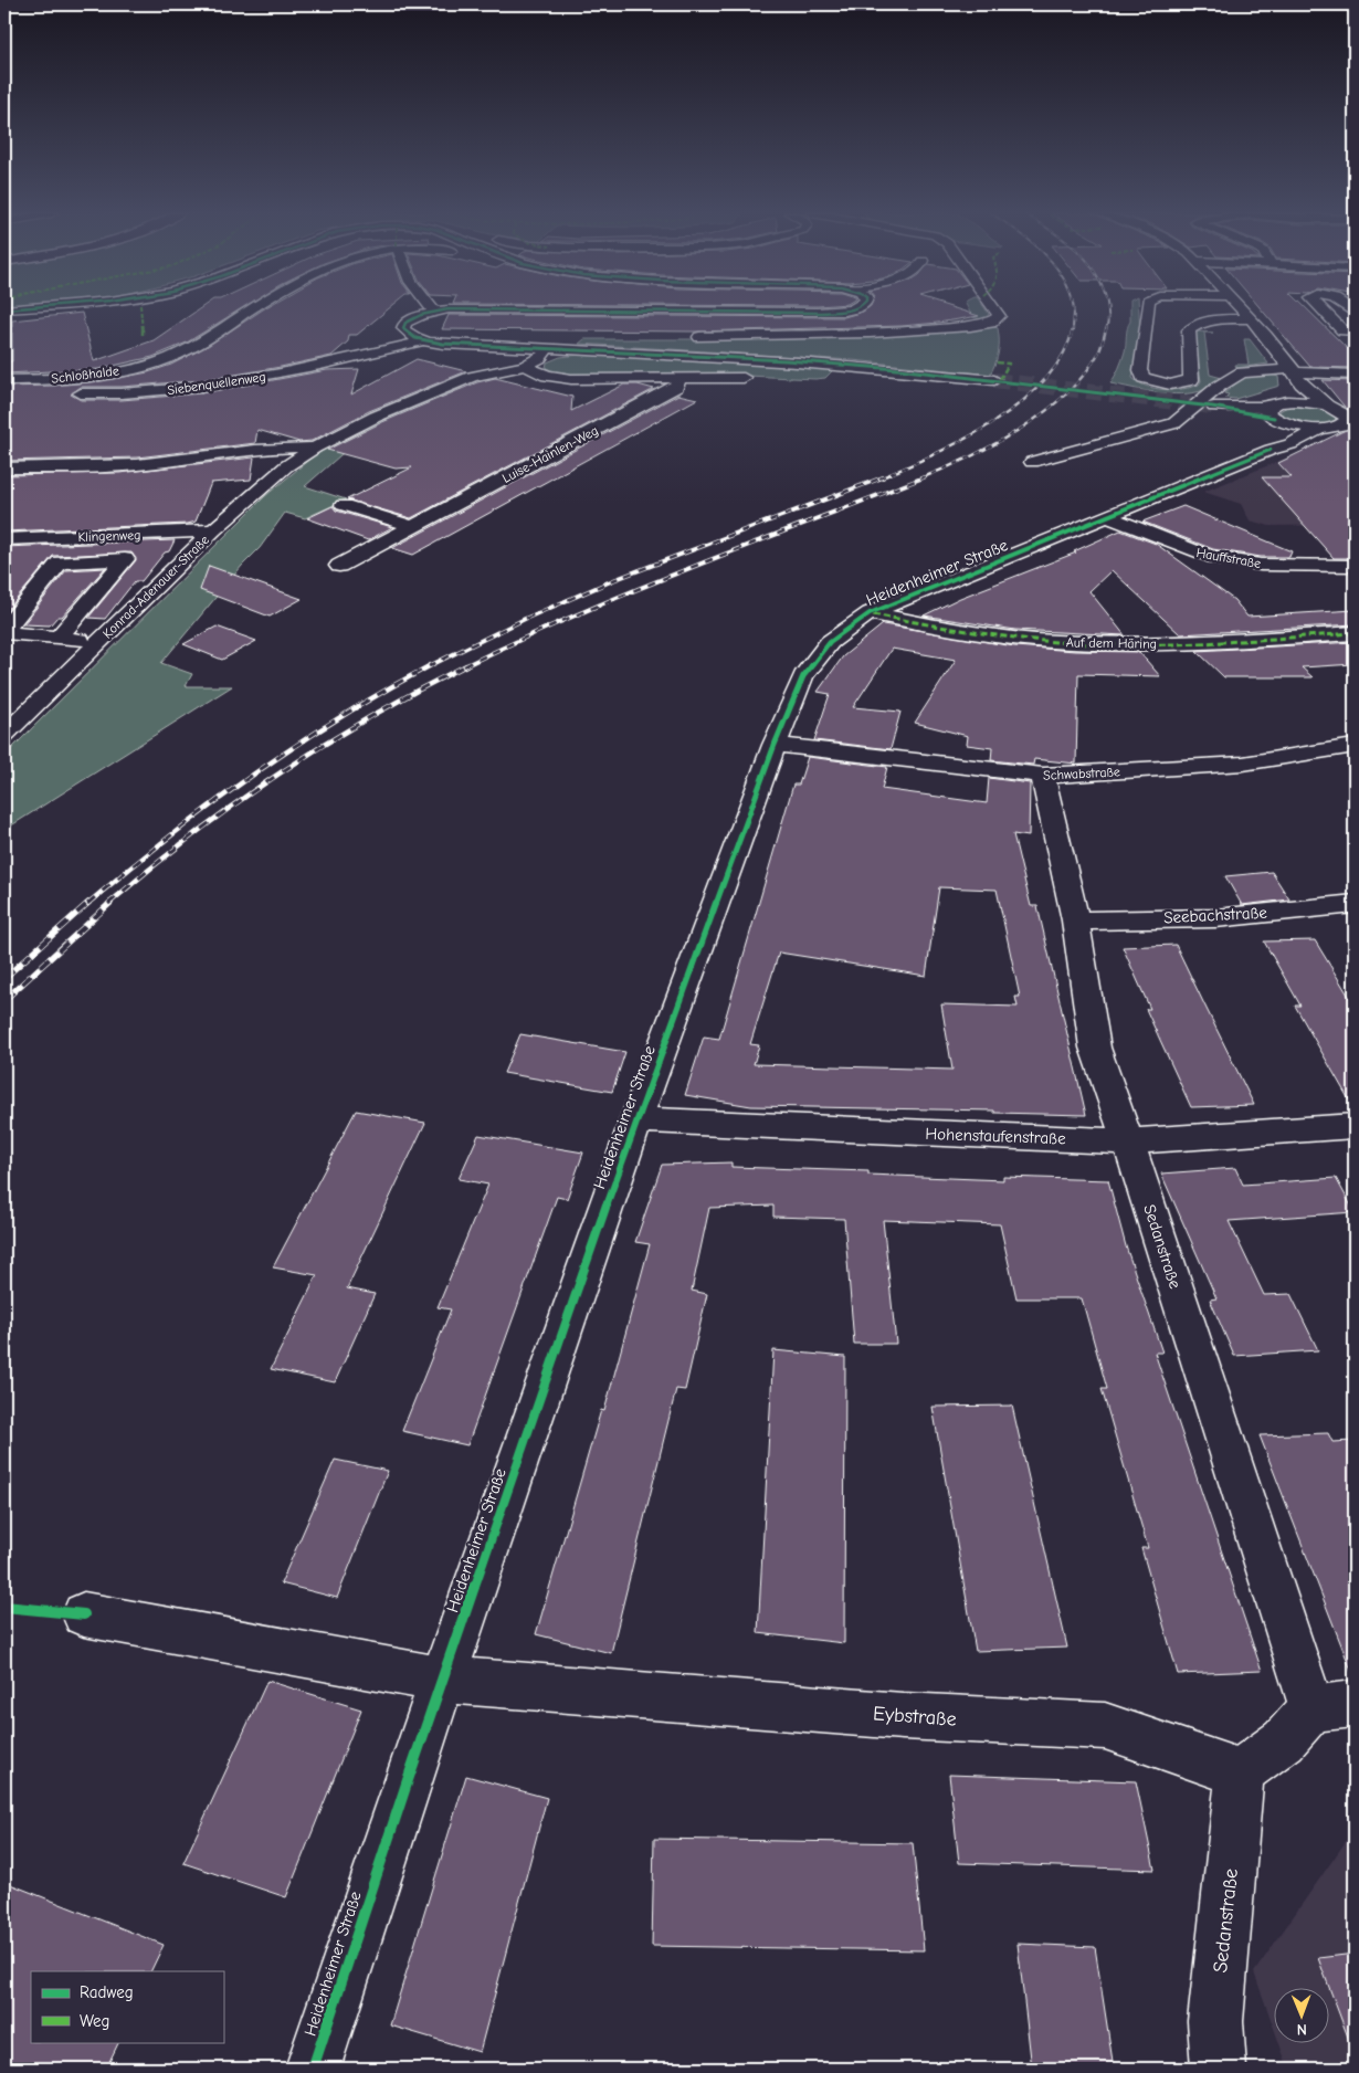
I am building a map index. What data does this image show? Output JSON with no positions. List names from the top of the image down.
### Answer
{
  "streets": {
    "street": [
      "Schloßhalde",
      "Siebenquellenweg",
      "Luise-Hainlen-Weg",
      "Klingenweg",
      "Hauffstraße",
      "Heidenheimer Straße",
      "Konrad-Adenauer-Straße",
      "Auf dem Häring",
      "Schwabstraße",
      "Seebachstraße",
      "Hohenstaufenstraße",
      "Sedanstraße",
      "Eybstraße"
    ]
  },
  "crossings": [
    ["Klingenweg", "Konrad-Adenauer-Straße"],
    ["Hauffstraße", "Heidenheimer Straße"],
    ["Heidenheimer Straße", "Auf dem Häring"],
    ["Heidenheimer Straße", "Schwabstraße"],
    ["Heidenheimer Straße", "Hohenstaufenstraße"],
    ["Heidenheimer Straße", "Eybstraße"],
    ["Schwabstraße", "Sedanstraße"],
    ["Seebachstraße", "Sedanstraße"],
    ["Hohenstaufenstraße", "Sedanstraße"],
    ["Sedanstraße", "Eybstraße"]
  ],
  "legend": ["Radweg", "Weg"],
  "north": "bottom"
}
